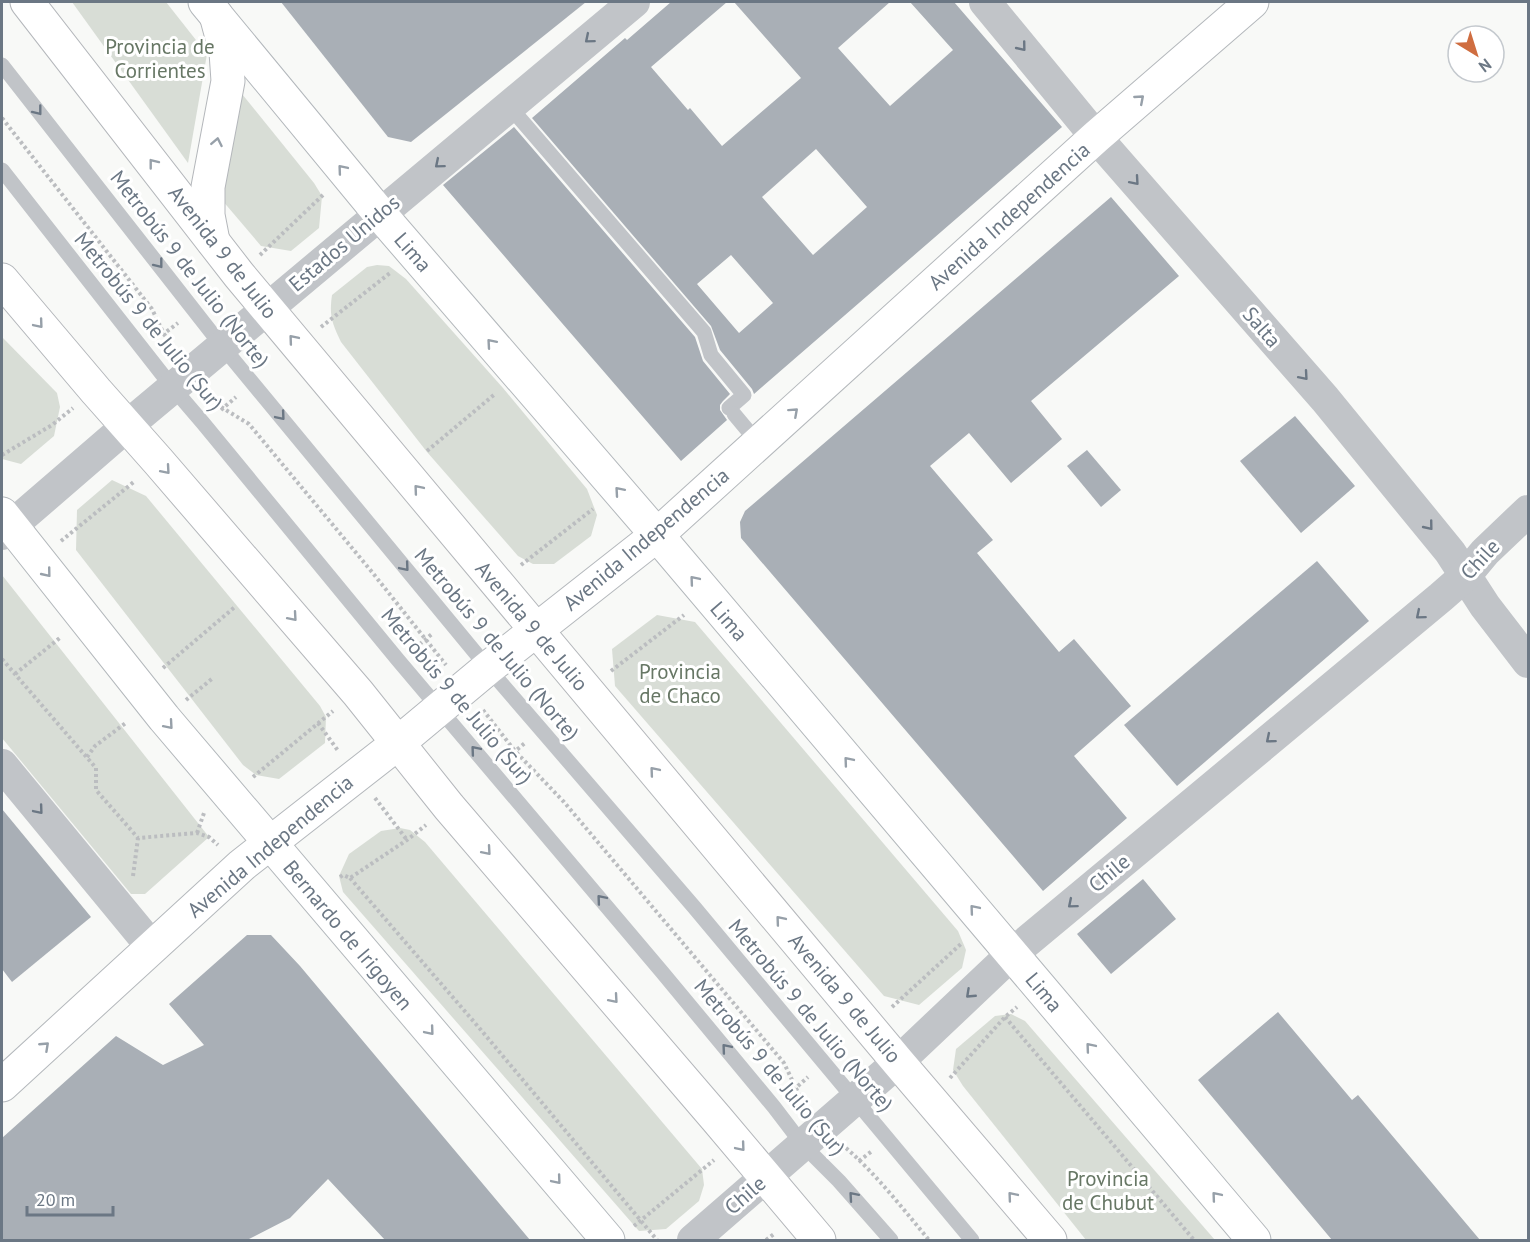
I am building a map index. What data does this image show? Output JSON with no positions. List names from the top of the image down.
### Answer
{
  "streets": {
    "main road": [
      "Avenida Independencia",
      "Avenida 9 de Julio",
      "Lima",
      "Bernardo de Irigoyen"
    ],
    "street": ["Estados Unidos", "Salta", "Chile"],
    "lane": ["Metrobús 9 de Julio (Norte)", "Metrobús 9 de Julio (Sur)"]
  },
  "crossings": [
    ["Avenida Independencia", "Avenida 9 de Julio"],
    ["Avenida Independencia", "Lima"],
    ["Avenida Independencia", "Metrobús 9 de Julio (Norte)"],
    ["Avenida Independencia", "Metrobús 9 de Julio (Sur)"],
    ["Avenida Independencia", "Salta"],
    ["Avenida Independencia", "Bernardo de Irigoyen"],
    ["Estados Unidos", "Avenida 9 de Julio"],
    ["Estados Unidos", "Lima"],
    ["Estados Unidos", "Metrobús 9 de Julio (Norte)"],
    ["Estados Unidos", "Metrobús 9 de Julio (Sur)"],
    ["Estados Unidos", "Bernardo de Irigoyen"],
    ["Avenida 9 de Julio", "Chile"],
    ["Lima", "Chile"],
    ["Metrobús 9 de Julio (Norte)", "Chile"],
    ["Metrobús 9 de Julio (Sur)", "Chile"],
    ["Salta", "Chile"]
  ],
  "one_way": [
    "Avenida Independencia",
    "Estados Unidos",
    "Lima",
    "Metrobús 9 de Julio (Norte)",
    "Metrobús 9 de Julio (Sur)",
    "Salta",
    "Chile"
  ],
  "parks": ["Provincia de Corrientes", "Provincia de Chaco", "Provincia de Chubut"],
  "scale_bar": "20 m",
  "north": "bottom right"
}
